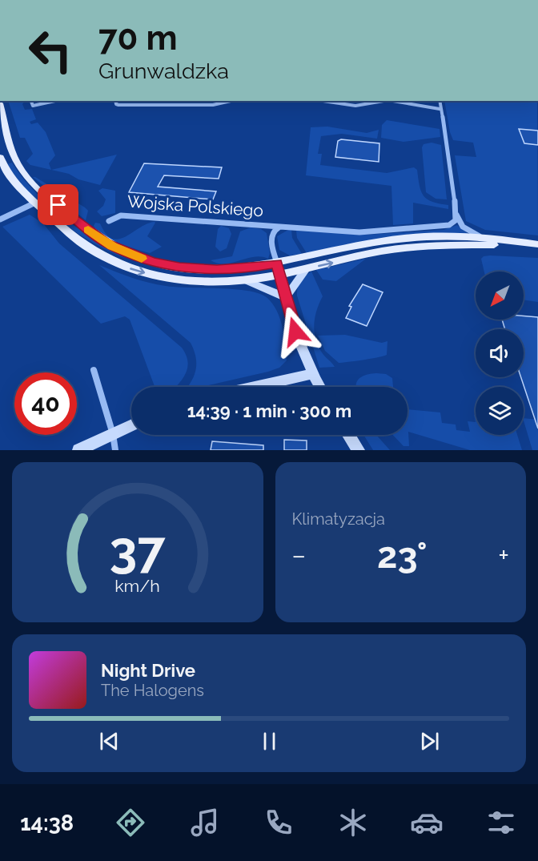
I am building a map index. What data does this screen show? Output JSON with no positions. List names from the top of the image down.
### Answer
{
  "streets": {
    "street": ["Wojska Polskiego"]
  },
  "north": "bottom left",
  "page": {
    "turn": ["70 m", "Grunwaldzka"],
    "limit": "40",
    "trip": "14:39 · 1 min · 300 m",
    "tile": "Klimatyzacja",
    "heat": ["−", "23°", "+"],
    "song": ["Night Drive", "The Halogens"],
    "tabs": "14:38",
    "gauge": ["37", "km/h"]
  }
}
